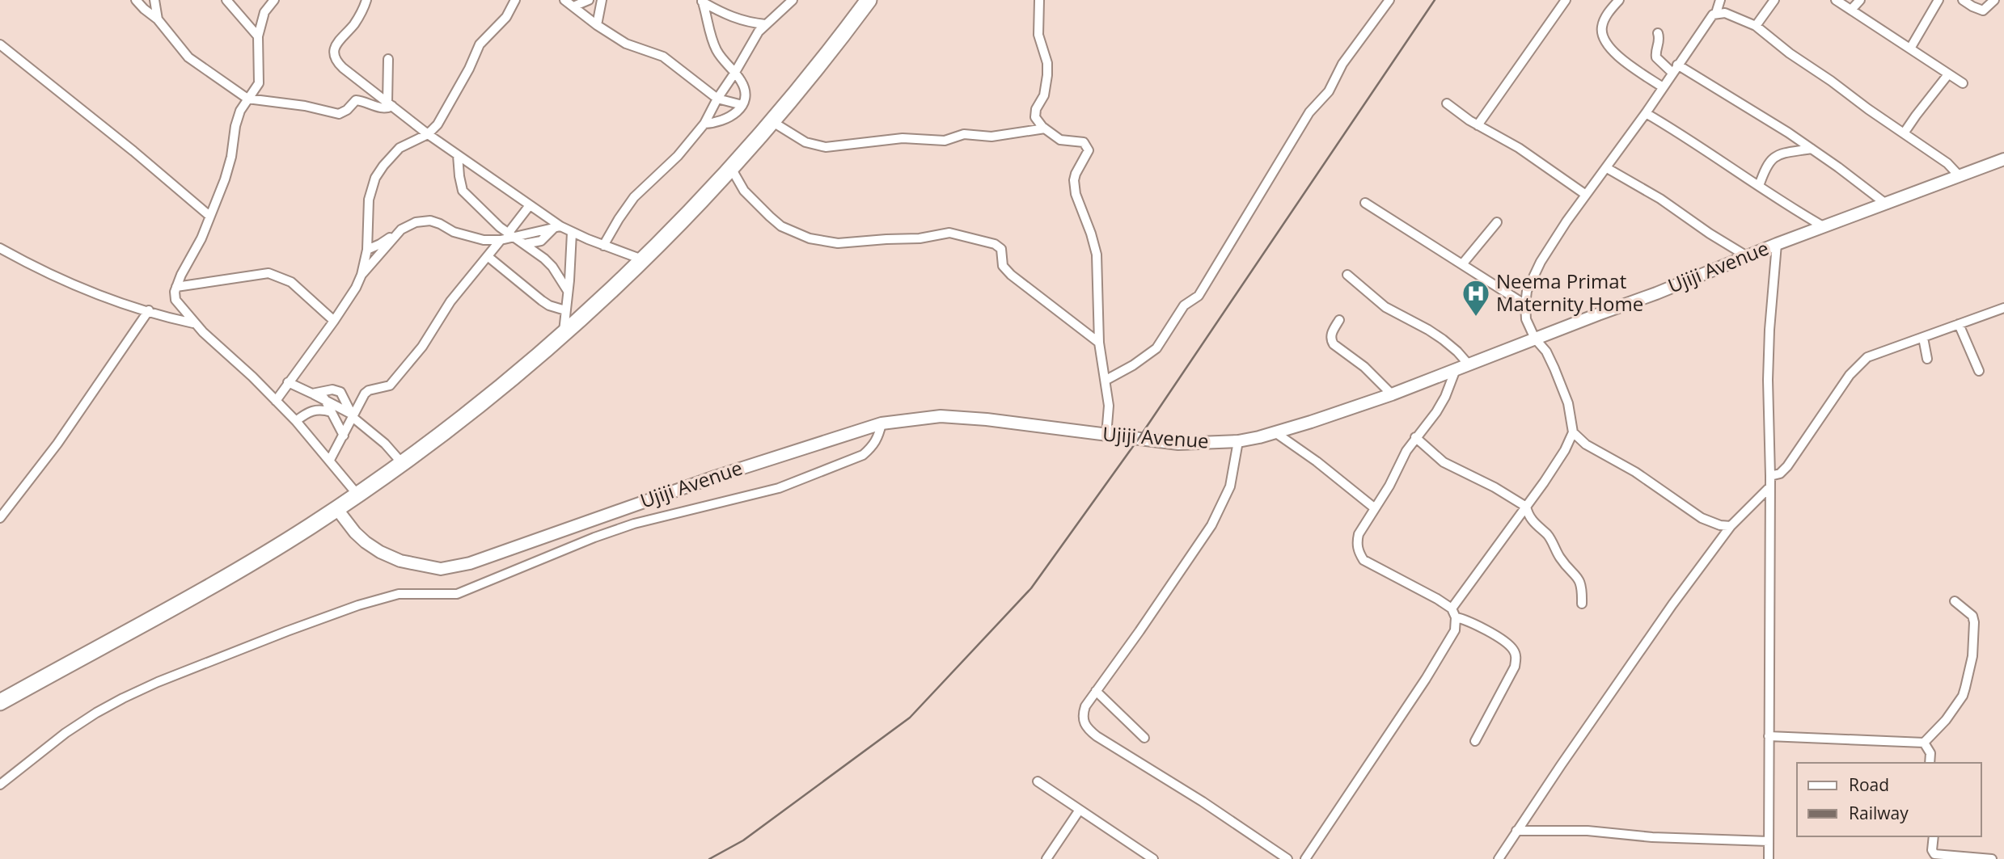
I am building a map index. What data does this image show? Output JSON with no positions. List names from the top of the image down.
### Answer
{
  "streets": {
    "main road": ["Ujiji Avenue"]
  },
  "places": {
    "hospital": ["Neema Primat Maternity Home"]
  },
  "legend": ["Road", "Railway"]
}
